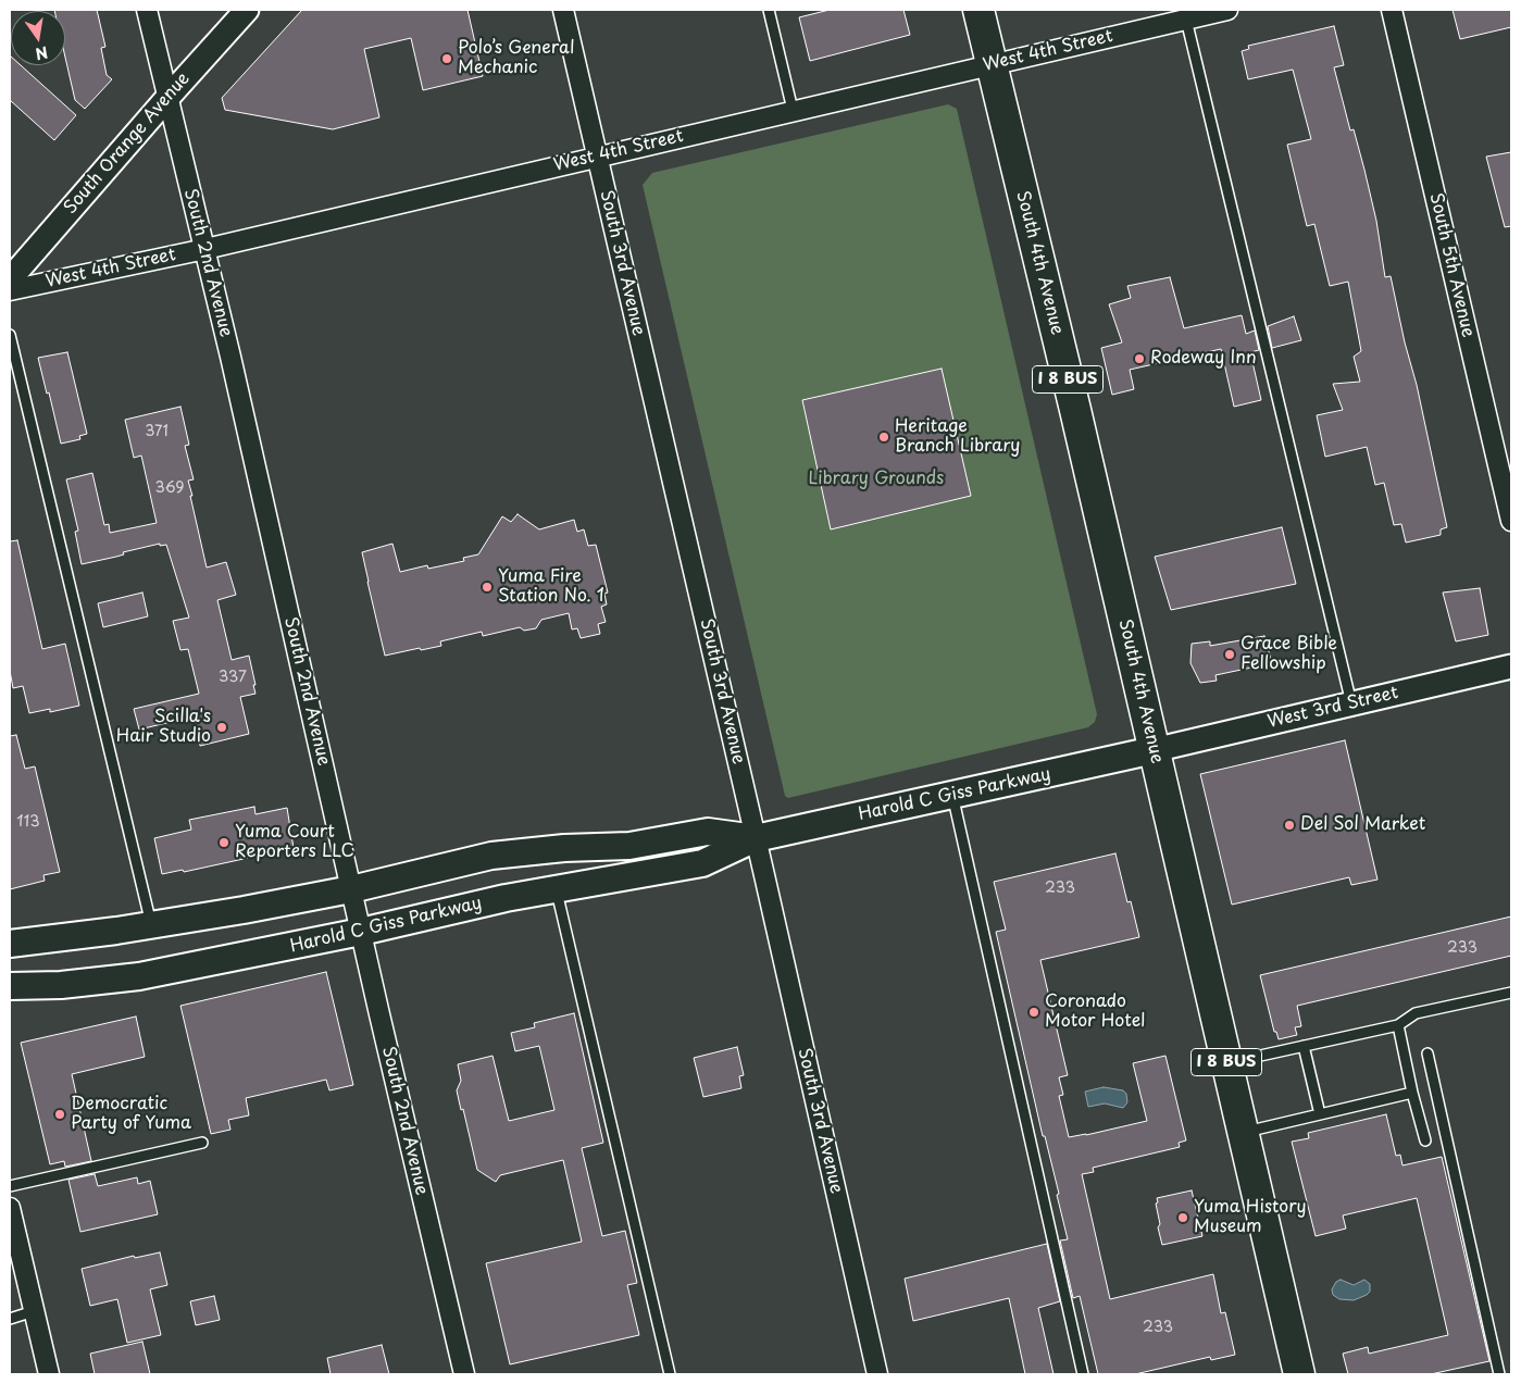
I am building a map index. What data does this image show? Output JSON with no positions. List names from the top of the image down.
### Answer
{
  "streets": {
    "main road": ["South 4th Avenue", "I 8 BUS", "Harold C Giss Parkway"],
    "street": [
      "West 4th Street",
      "South Orange Avenue",
      "South 2nd Avenue",
      "South 3rd Avenue",
      "South 5th Avenue",
      "West 3rd Street"
    ]
  },
  "crossings": [
    ["West 4th Street", "South 2nd Avenue"],
    ["West 4th Street", "South 3rd Avenue"],
    ["West 4th Street", "South 4th Avenue"],
    ["South Orange Avenue", "South 2nd Avenue"],
    ["South 2nd Avenue", "Harold C Giss Parkway"],
    ["South 3rd Avenue", "Harold C Giss Parkway"],
    ["South 4th Avenue", "West 3rd Street"],
    ["South 4th Avenue", "Harold C Giss Parkway"],
    ["West 3rd Street", "Harold C Giss Parkway"]
  ],
  "parks": ["Library Grounds"],
  "places": [
    "Polo’s General Mechanic",
    "Rodeway Inn",
    "Heritage Branch Library",
    "Yuma Fire Station No. 1",
    "Grace Bible Fellowship",
    "Scilla's Hair Studio",
    "Del Sol Market",
    "Yuma Court Reporters LLC",
    "Coronado Motor Hotel",
    "Democratic Party of Yuma",
    "Yuma History Museum"
  ],
  "house_numbers": [
    "371",
    "369",
    "337",
    "113",
    "233",
    "233",
    "233"
  ],
  "north": "bottom"
}
